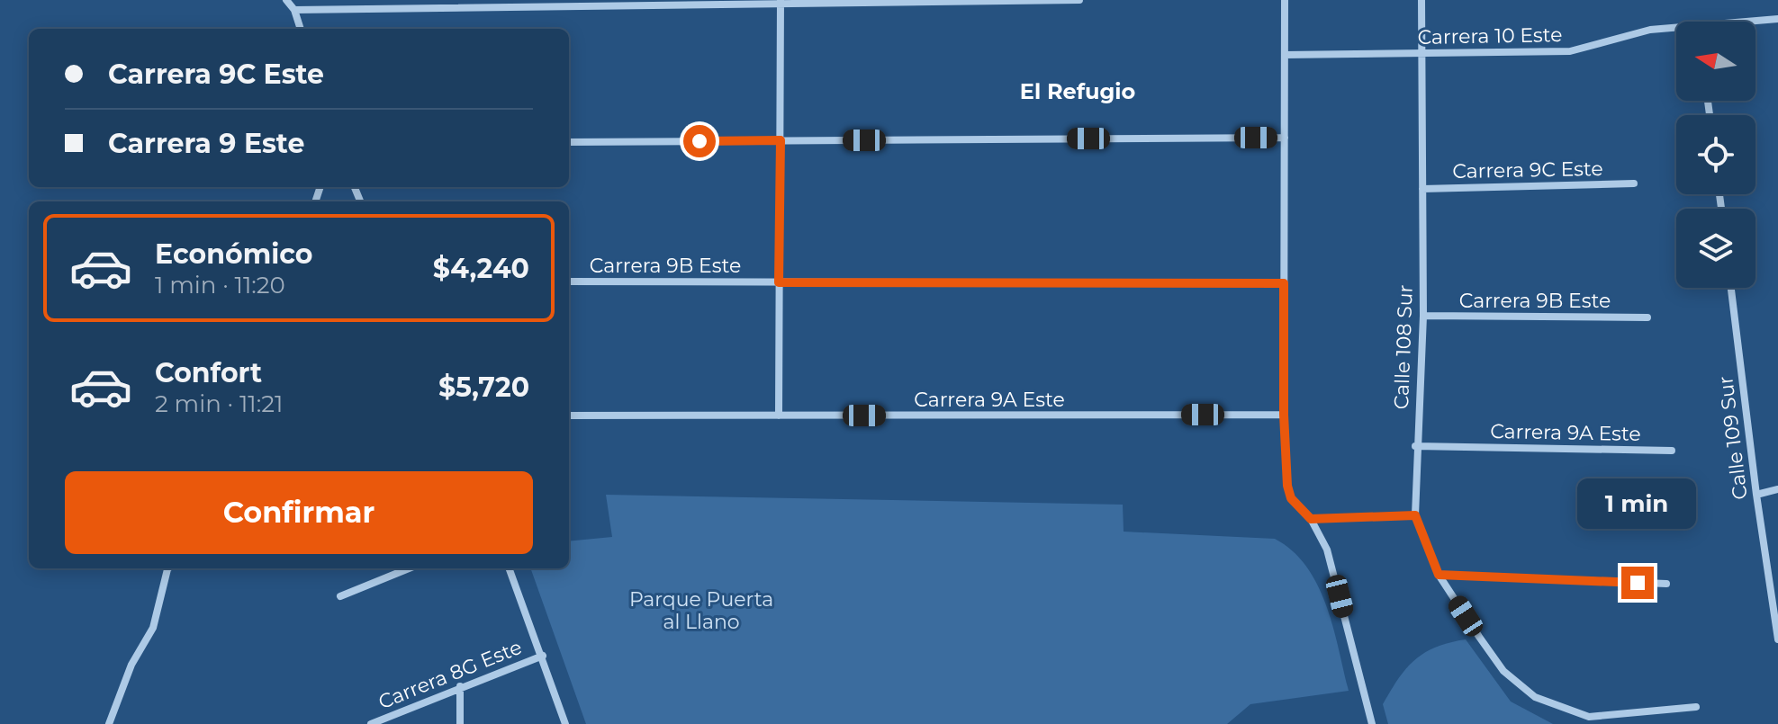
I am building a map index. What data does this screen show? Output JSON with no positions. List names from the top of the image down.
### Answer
{
  "streets": {
    "street": [
      "Carrera 10 Este",
      "Carrera 9C Este",
      "Carrera 9B Este",
      "Calle 108 Sur",
      "Carrera 9A Este",
      "Calle 109 Sur",
      "Carrera 8G Este"
    ]
  },
  "crossings": [
    ["Carrera 10 Este", "Calle 108 Sur"],
    ["Carrera 9C Este", "Calle 108 Sur"],
    ["Carrera 9B Este", "Calle 108 Sur"],
    ["Calle 108 Sur", "Carrera 9A Este"]
  ],
  "districts": ["El Refugio"],
  "parks": ["Parque Puerta al Llano"],
  "north": "left",
  "page": {
    "banner": ["Carrera 9C Este", "Carrera 9 Este"],
    "list": [
      {
        "name": "Económico",
        "note": "1 min · 11:20",
        "value": "$4,240"
      },
      {
        "name": "Confort",
        "note": "2 min · 11:21",
        "value": "$5,720"
      }
    ],
    "buttons": "Confirmar",
    "bubble": "1 min"
  }
}
